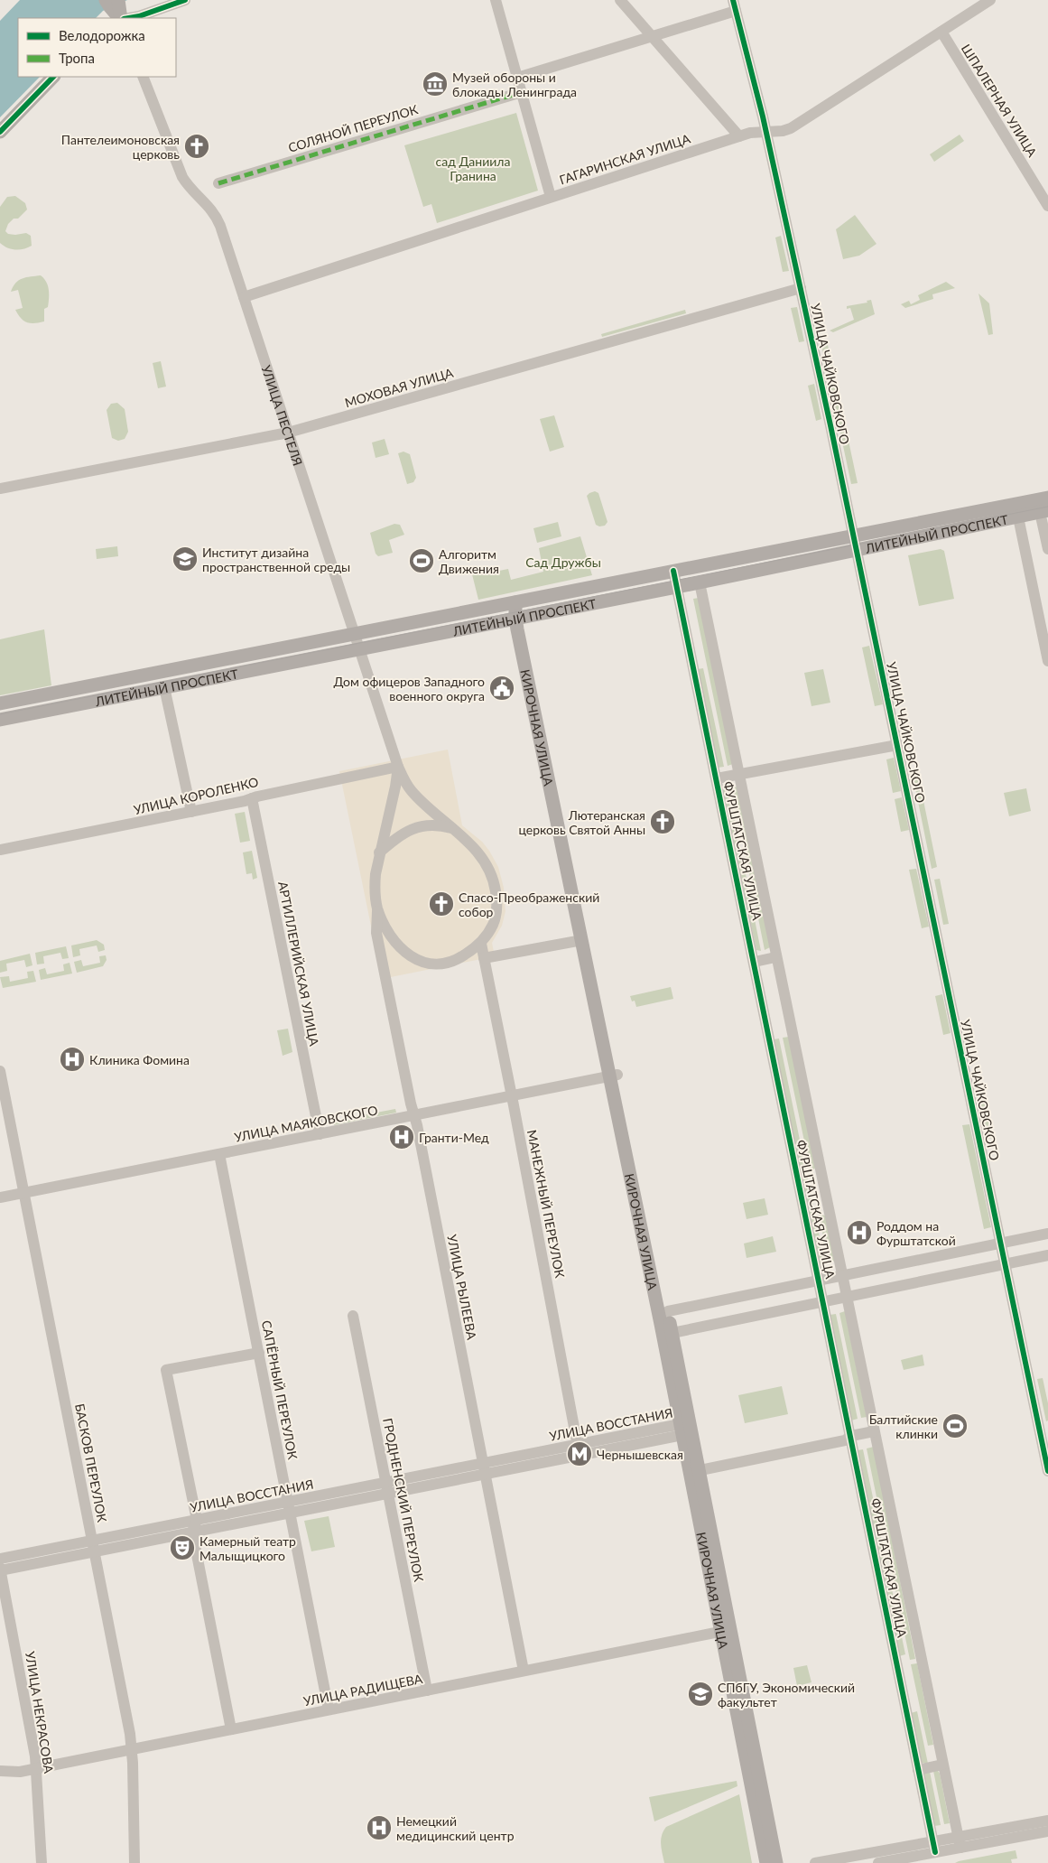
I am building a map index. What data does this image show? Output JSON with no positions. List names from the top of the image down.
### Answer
{
  "streets": {
    "main road": ["ЛИТЕЙНЫЙ ПРОСПЕКТ", "КИРОЧНАЯ УЛИЦА"],
    "street": [
      "ШПАЛЕРНАЯ УЛИЦА",
      "СОЛЯНОЙ ПЕРЕУЛОК",
      "ГАГАРИНСКАЯ УЛИЦА",
      "УЛИЦА ЧАЙКОВСКОГО",
      "МОХОВАЯ УЛИЦА",
      "УЛИЦА ПЕСТЕЛЯ",
      "УЛИЦА КОРОЛЕНКО",
      "ФУРШТАТСКАЯ УЛИЦА",
      "АРТИЛЛЕРИЙСКАЯ УЛИЦА",
      "УЛИЦА МАЯКОВСКОГО",
      "МАНЕЖНЫЙ ПЕРЕУЛОК",
      "УЛИЦА РЫЛЕЕВА",
      "САПЁРНЫЙ ПЕРЕУЛОК",
      "УЛИЦА ВОССТАНИЯ",
      "БАСКОВ ПЕРЕУЛОК",
      "ГРОДНЕНСКИЙ ПЕРЕУЛОК",
      "УЛИЦА РАДИЩЕВА",
      "УЛИЦА НЕКРАСОВА"
    ]
  },
  "crossings": [
    ["ШПАЛЕРНАЯ УЛИЦА", "ГАГАРИНСКАЯ УЛИЦА"],
    ["ГАГАРИНСКАЯ УЛИЦА", "УЛИЦА ЧАЙКОВСКОГО"],
    ["ГАГАРИНСКАЯ УЛИЦА", "УЛИЦА ПЕСТЕЛЯ"],
    ["УЛИЦА ЧАЙКОВСКОГО", "МОХОВАЯ УЛИЦА"],
    ["УЛИЦА ЧАЙКОВСКОГО", "ЛИТЕЙНЫЙ ПРОСПЕКТ"],
    ["МОХОВАЯ УЛИЦА", "УЛИЦА ПЕСТЕЛЯ"],
    ["УЛИЦА ПЕСТЕЛЯ", "ЛИТЕЙНЫЙ ПРОСПЕКТ"],
    ["УЛИЦА ПЕСТЕЛЯ", "УЛИЦА КОРОЛЕНКО"],
    ["УЛИЦА ПЕСТЕЛЯ", "МАНЕЖНЫЙ ПЕРЕУЛОК"],
    ["УЛИЦА ПЕСТЕЛЯ", "УЛИЦА РЫЛЕЕВА"],
    ["ЛИТЕЙНЫЙ ПРОСПЕКТ", "КИРОЧНАЯ УЛИЦА"],
    ["ЛИТЕЙНЫЙ ПРОСПЕКТ", "ФУРШТАТСКАЯ УЛИЦА"],
    ["КИРОЧНАЯ УЛИЦА", "УЛИЦА МАЯКОВСКОГО"],
    ["КИРОЧНАЯ УЛИЦА", "УЛИЦА ВОССТАНИЯ"],
    ["КИРОЧНАЯ УЛИЦА", "УЛИЦА РАДИЩЕВА"],
    ["УЛИЦА КОРОЛЕНКО", "АРТИЛЛЕРИЙСКАЯ УЛИЦА"],
    ["АРТИЛЛЕРИЙСКАЯ УЛИЦА", "УЛИЦА МАЯКОВСКОГО"],
    ["УЛИЦА МАЯКОВСКОГО", "МАНЕЖНЫЙ ПЕРЕУЛОК"],
    ["УЛИЦА МАЯКОВСКОГО", "УЛИЦА РЫЛЕЕВА"],
    ["УЛИЦА МАЯКОВСКОГО", "САПЁРНЫЙ ПЕРЕУЛОК"],
    ["УЛИЦА МАЯКОВСКОГО", "БАСКОВ ПЕРЕУЛОК"],
    ["МАНЕЖНЫЙ ПЕРЕУЛОК", "УЛИЦА РЫЛЕЕВА"],
    ["МАНЕЖНЫЙ ПЕРЕУЛОК", "УЛИЦА ВОССТАНИЯ"],
    ["УЛИЦА РЫЛЕЕВА", "УЛИЦА ВОССТАНИЯ"],
    ["УЛИЦА РЫЛЕЕВА", "УЛИЦА РАДИЩЕВА"],
    ["САПЁРНЫЙ ПЕРЕУЛОК", "УЛИЦА ВОССТАНИЯ"],
    ["САПЁРНЫЙ ПЕРЕУЛОК", "УЛИЦА РАДИЩЕВА"],
    ["УЛИЦА ВОССТАНИЯ", "БАСКОВ ПЕРЕУЛОК"],
    ["УЛИЦА ВОССТАНИЯ", "ГРОДНЕНСКИЙ ПЕРЕУЛОК"],
    ["УЛИЦА ВОССТАНИЯ", "УЛИЦА НЕКРАСОВА"],
    ["БАСКОВ ПЕРЕУЛОК", "УЛИЦА РАДИЩЕВА"],
    ["ГРОДНЕНСКИЙ ПЕРЕУЛОК", "УЛИЦА РАДИЩЕВА"],
    ["УЛИЦА РАДИЩЕВА", "УЛИЦА НЕКРАСОВА"]
  ],
  "parks": ["сад Даниила Гранина", "Сад Дружбы"],
  "places": {
    "museum": ["Музей обороны и блокады Ленинграда"],
    "church": ["Пантелеимоновская церковь", "Лютеранская церковь Святой Анны", "Спасо-Преображенский собор"],
    "school or university": ["Институт дизайна пространственной среды", "СПбГУ, Экономический факультет"],
    "sports": ["Алгоритм Движения", "Балтийские клинки"],
    "public building": ["Дом офицеров Западного военного округа"],
    "hospital": [
      "Клиника Фомина",
      "Гранти-Мед",
      "Роддом на Фурштатской",
      "Немецкий медицинский центр"
    ],
    "metro station": ["Чернышевская"],
    "theatre": ["Камерный театр Малыщицкого"]
  },
  "legend": ["Велодорожка", "Тропа"]
}
